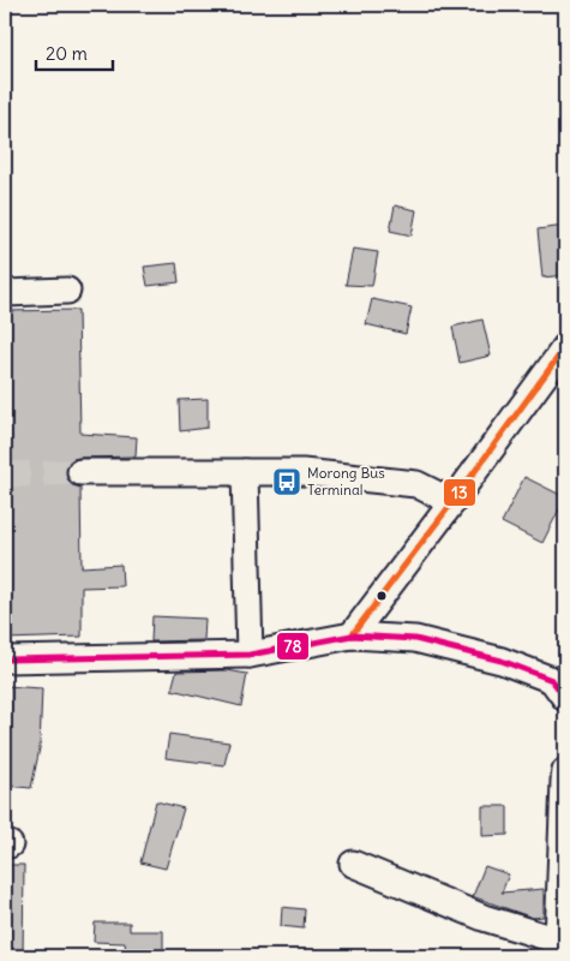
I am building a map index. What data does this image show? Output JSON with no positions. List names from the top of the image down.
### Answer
{
  "places": {
    "bus stop": ["Morong Bus Terminal"]
  },
  "lines": ["transit line 13", "transit line 78"],
  "scale_bar": "20 m"
}
